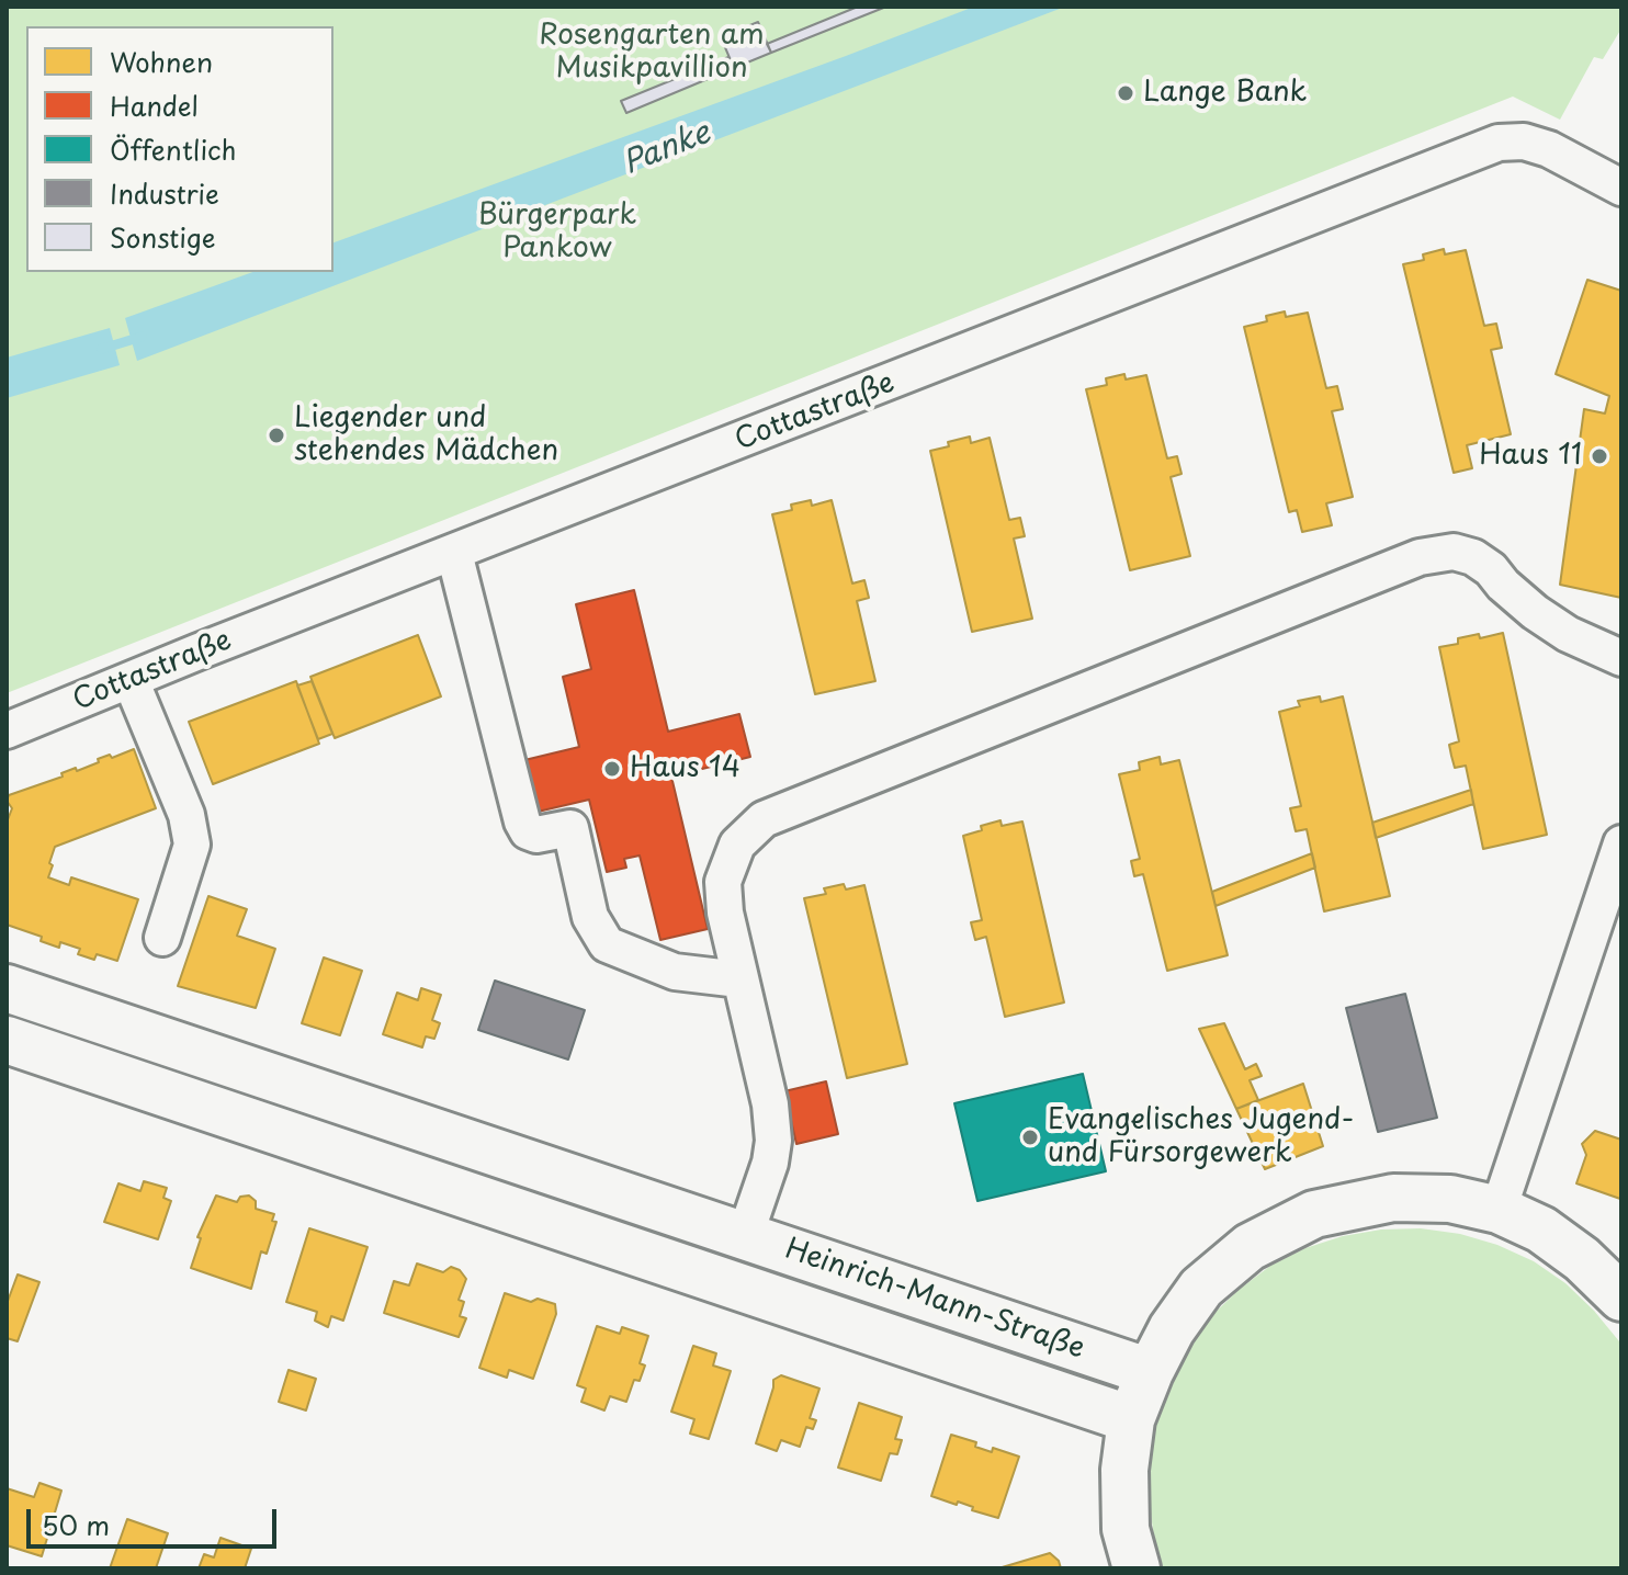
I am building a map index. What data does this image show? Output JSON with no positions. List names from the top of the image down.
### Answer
{
  "streets": {
    "main road": ["Heinrich-Mann-Straße"],
    "street": ["Cottastraße"]
  },
  "water": ["Panke"],
  "parks": ["Rosengarten am Musikpavillion", "Bürgerpark Pankow"],
  "places": [
    "Lange Bank",
    "Liegender und stehendes Mädchen",
    "Haus 11",
    "Haus 14",
    "Evangelisches Jugend- und Fürsorgewerk"
  ],
  "legend": [
    "Wohnen",
    "Handel",
    "Öffentlich",
    "Industrie",
    "Sonstige"
  ],
  "scale_bar": "50 m"
}
